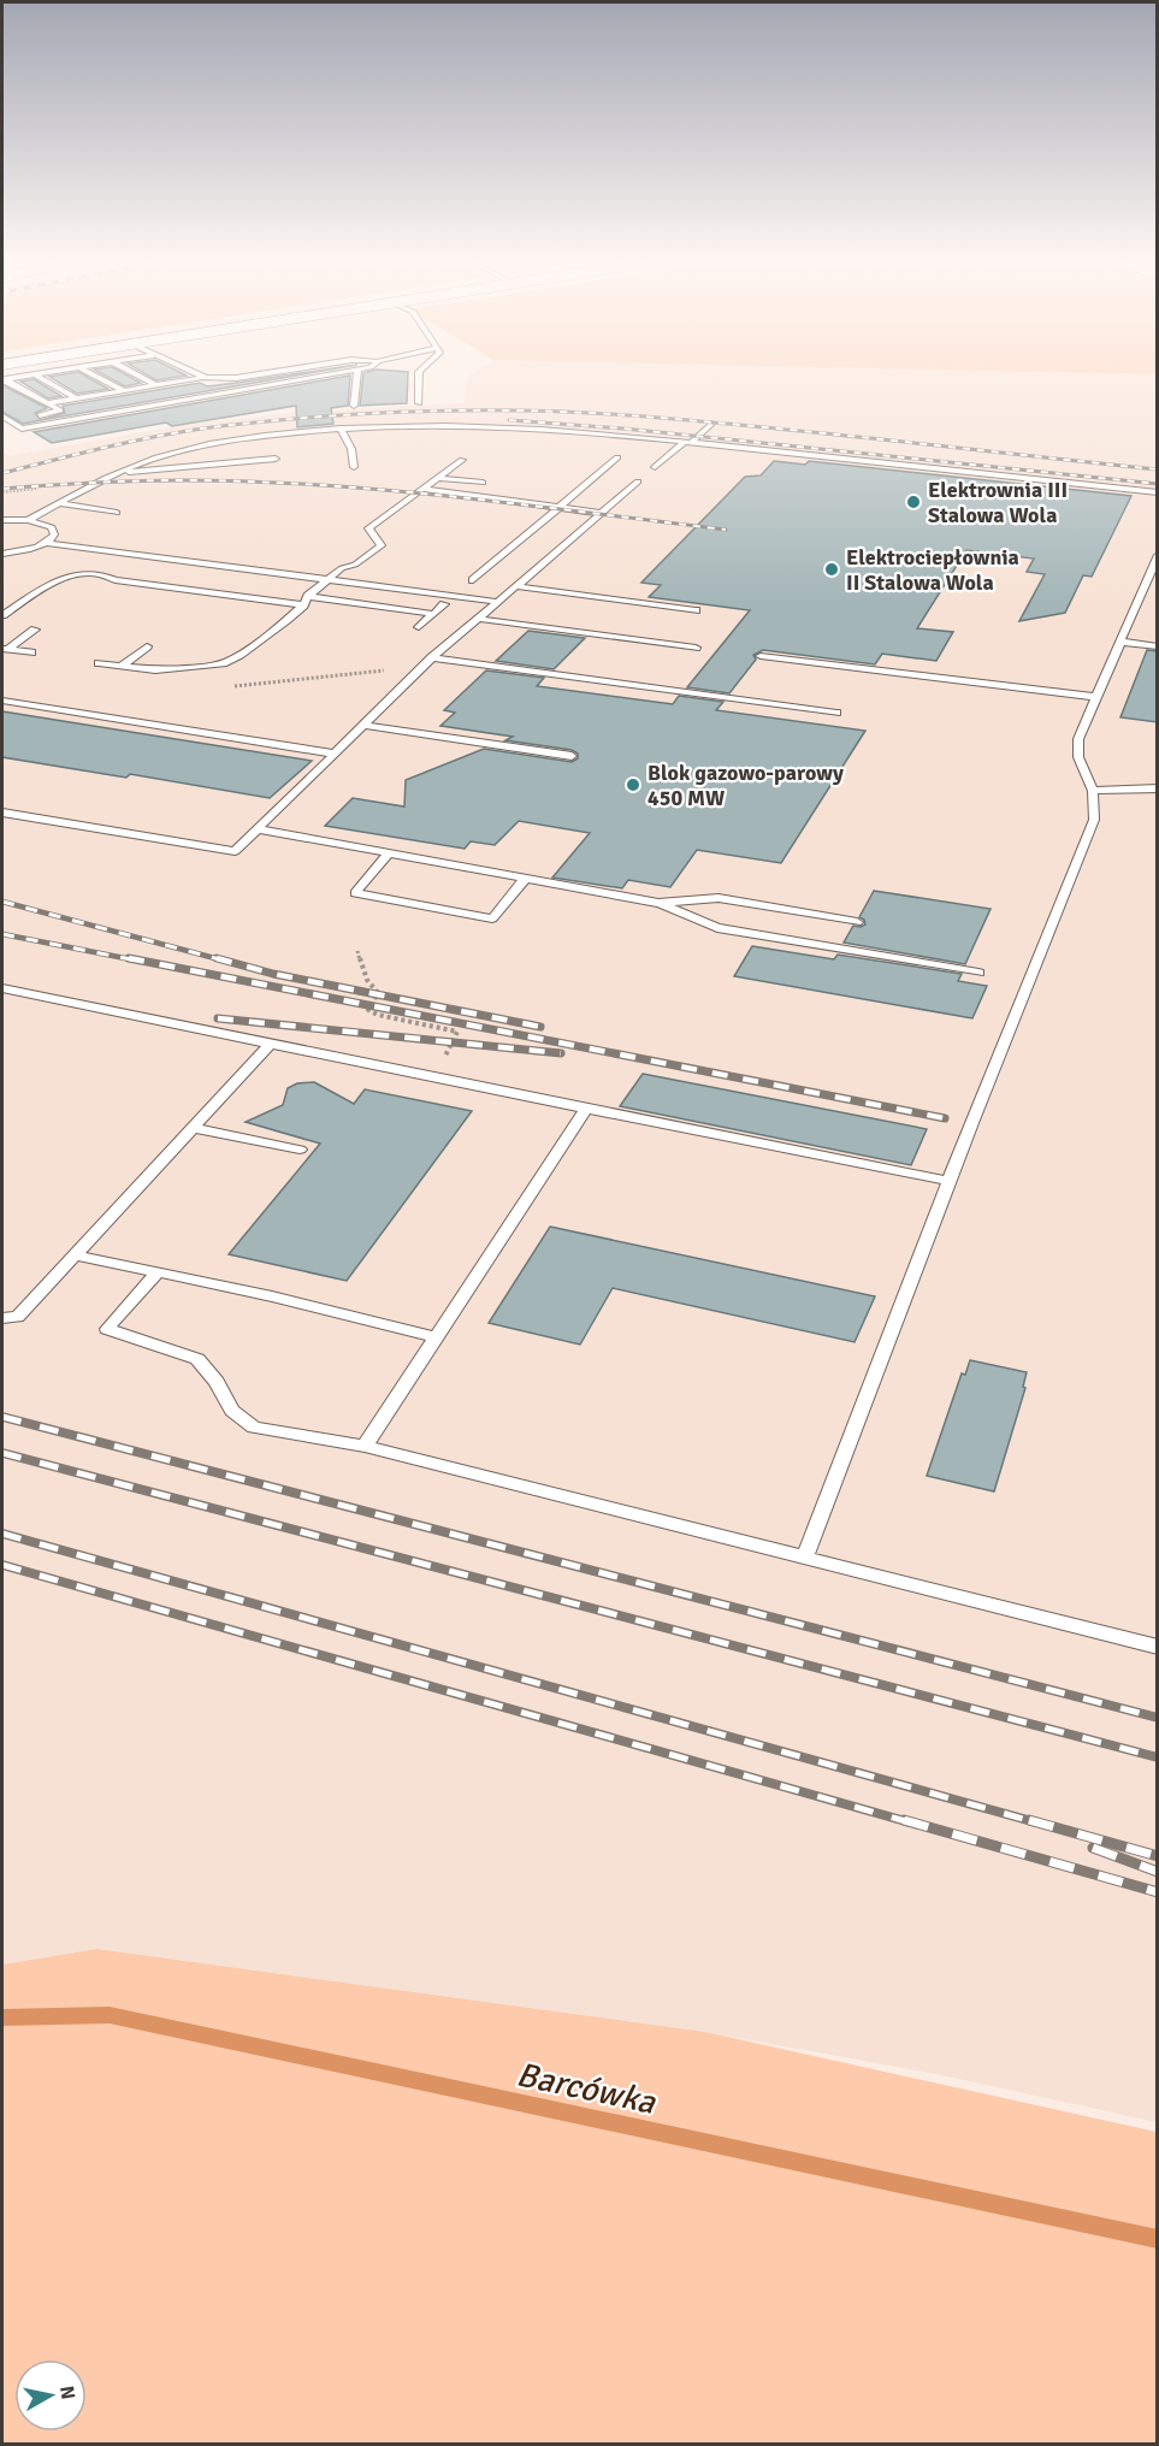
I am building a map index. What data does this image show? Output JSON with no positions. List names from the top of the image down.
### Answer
{
  "water": ["Barcówka"],
  "places": ["Elektrownia III Stalowa Wola", "Elektrociepłownia II Stalowa Wola", "Blok gazowo-parowy 450 MW"],
  "north": "right"
}
